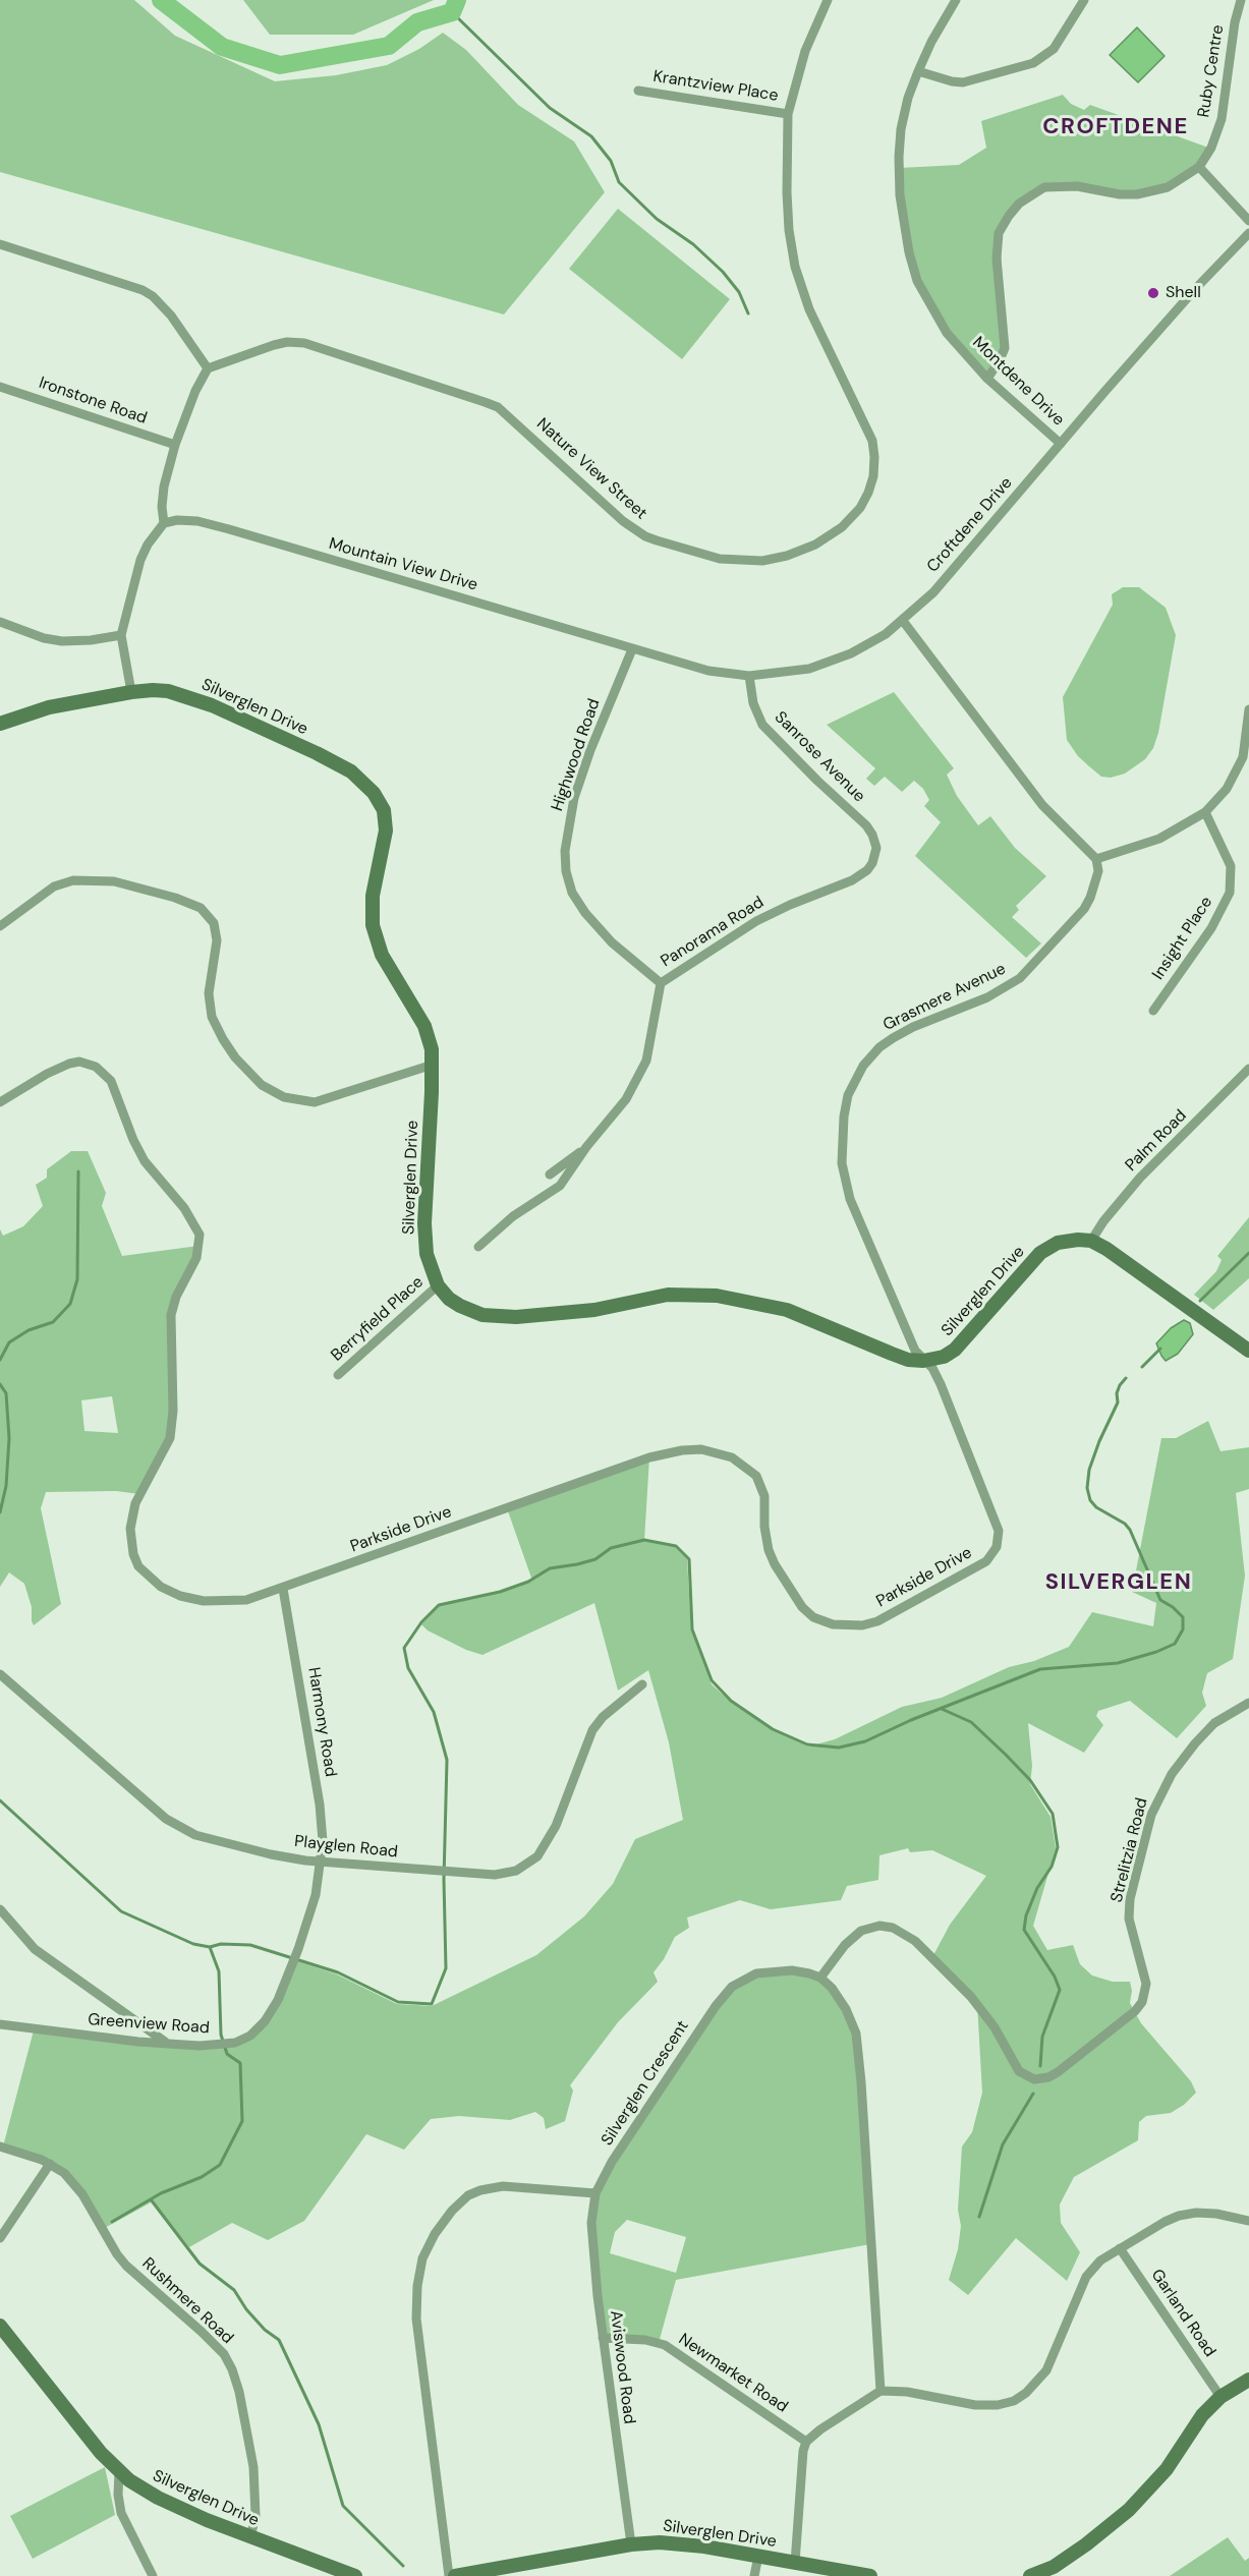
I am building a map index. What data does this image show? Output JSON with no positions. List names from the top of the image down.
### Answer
{
  "streets": {
    "street": [
      "Ruby Centre",
      "Krantzview Place",
      "Montdene Drive",
      "Ironstone Road",
      "Nature View Street",
      "Croftdene Drive",
      "Mountain View Drive",
      "Silverglen Drive",
      "Highwood Road",
      "Sanrose Avenue",
      "Panorama Road",
      "Insight Place",
      "Grasmere Avenue",
      "Palm Road",
      "Berryfield Place",
      "Parkside Drive",
      "Harmony Road",
      "Playglen Road",
      "Strelitzia Road",
      "Greenview Road",
      "Silverglen Crescent",
      "Rushmere Road",
      "Garland Road",
      "Aviswood Road",
      "Newmarket Road"
    ]
  },
  "crossings": [
    ["Ruby Centre", "Montdene Drive"],
    ["Krantzview Place", "Nature View Street"],
    ["Montdene Drive", "Croftdene Drive"],
    ["Croftdene Drive", "Mountain View Drive"],
    ["Croftdene Drive", "Highwood Road"],
    ["Croftdene Drive", "Sanrose Avenue"],
    ["Mountain View Drive", "Highwood Road"],
    ["Silverglen Drive", "Grasmere Avenue"],
    ["Silverglen Drive", "Palm Road"],
    ["Silverglen Drive", "Berryfield Place"],
    ["Silverglen Drive", "Parkside Drive"],
    ["Silverglen Drive", "Rushmere Road"],
    ["Silverglen Drive", "Aviswood Road"],
    ["Highwood Road", "Panorama Road"],
    ["Sanrose Avenue", "Panorama Road"],
    ["Grasmere Avenue", "Parkside Drive"],
    ["Parkside Drive", "Harmony Road"],
    ["Harmony Road", "Playglen Road"],
    ["Harmony Road", "Greenview Road"],
    ["Playglen Road", "Greenview Road"],
    ["Strelitzia Road", "Silverglen Crescent"],
    ["Silverglen Crescent", "Aviswood Road"],
    ["Aviswood Road", "Newmarket Road"]
  ],
  "districts": ["CROFTDENE", "SILVERGLEN"],
  "places": ["Shell"]
}
